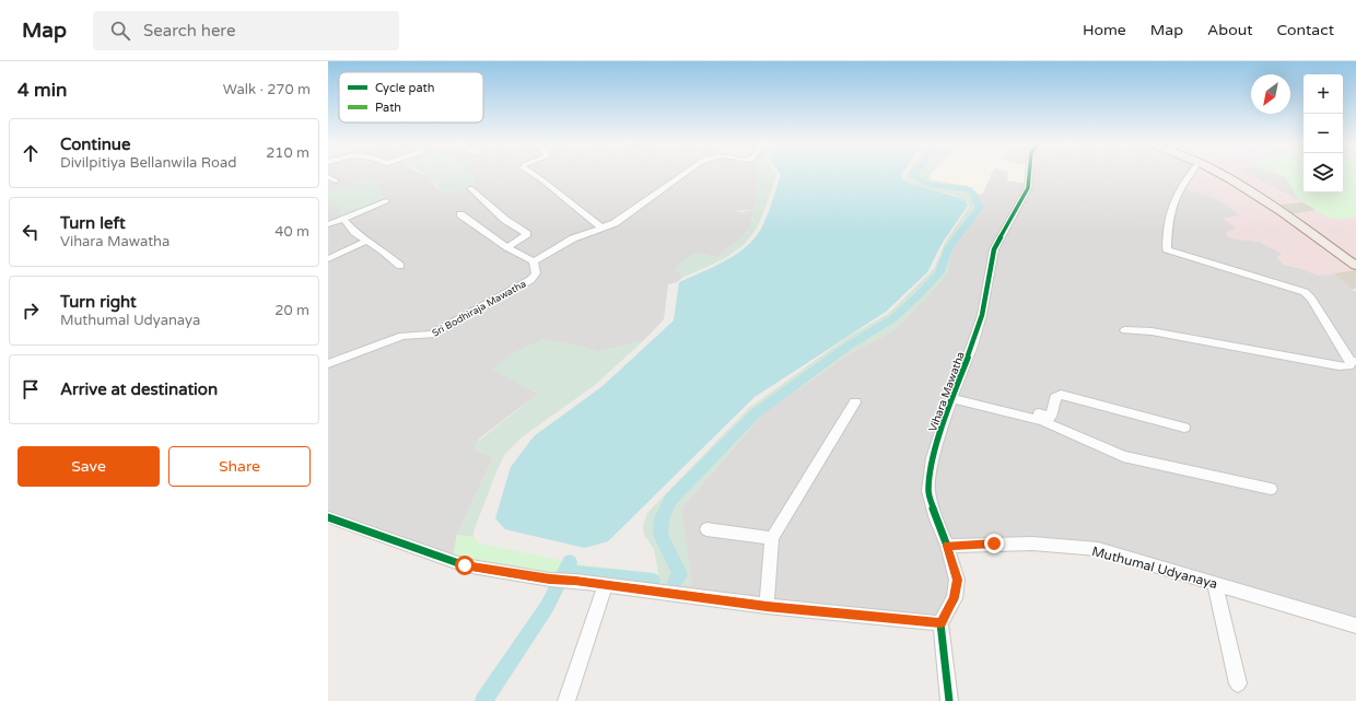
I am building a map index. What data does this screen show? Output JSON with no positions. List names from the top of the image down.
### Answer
{
  "streets": {
    "street": ["Sri Bodhiraja Mawatha", "Vihara Mawatha", "Muthumal Udyanaya"]
  },
  "crossings": [
    ["Vihara Mawatha", "Muthumal Udyanaya"]
  ],
  "legend": ["Cycle path", "Path"],
  "north": "bottom left",
  "page": {
    "header": "Map",
    "search": "Search here",
    "nav": [
      "Home",
      "Map",
      "About",
      "Contact"
    ],
    "heading": ["4 min", "Walk · 270 m"],
    "map_buttons": ["+", "−"],
    "list": [
      ["Continue", "Divilpitiya Bellanwila Road", "210 m"],
      ["Turn left", "Vihara Mawatha", "40 m"],
      ["Turn right", "Muthumal Udyanaya", "20 m"],
      "Arrive at destination"
    ],
    "buttons": ["Save", "Share"]
  }
}
